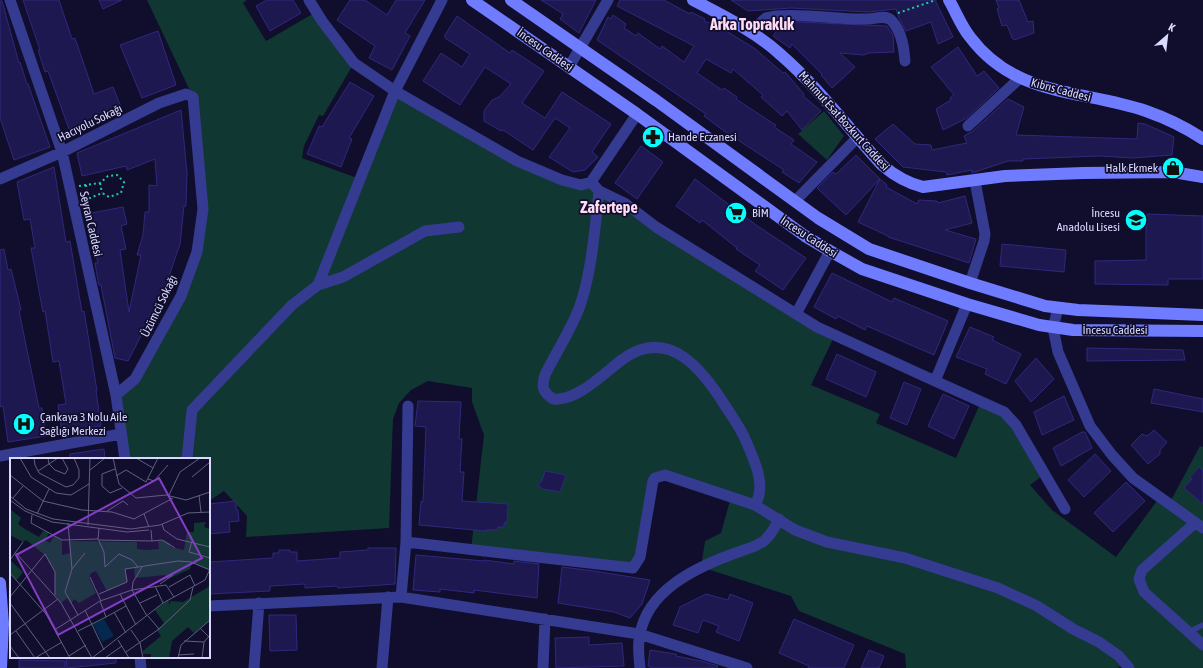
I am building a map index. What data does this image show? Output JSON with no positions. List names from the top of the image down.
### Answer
{
  "streets": {
    "main road": ["İncesu Caddesi", "Kıbrıs Caddesi", "Mahmut Esat Bozkurt Caddesi"],
    "street": ["Hacıyolu Sokağı", "Seyran Caddesi", "Üzümcü Sokağı"]
  },
  "crossings": [
    ["Hacıyolu Sokağı", "Seyran Caddesi"],
    ["Hacıyolu Sokağı", "Üzümcü Sokağı"],
    ["Seyran Caddesi", "Üzümcü Sokağı"]
  ],
  "districts": ["Arka Topraklık", "Zafertepe"],
  "places": {
    "pharmacy": ["Hande Eczanesi"],
    "shop": ["Halk Ekmek"],
    "supermarket": ["BİM"],
    "school or university": ["İncesu Anadolu Lisesi"],
    "hospital": ["Çankaya 3 Nolu Aile Sağlığı Merkezi"]
  },
  "north": "top right"
}
